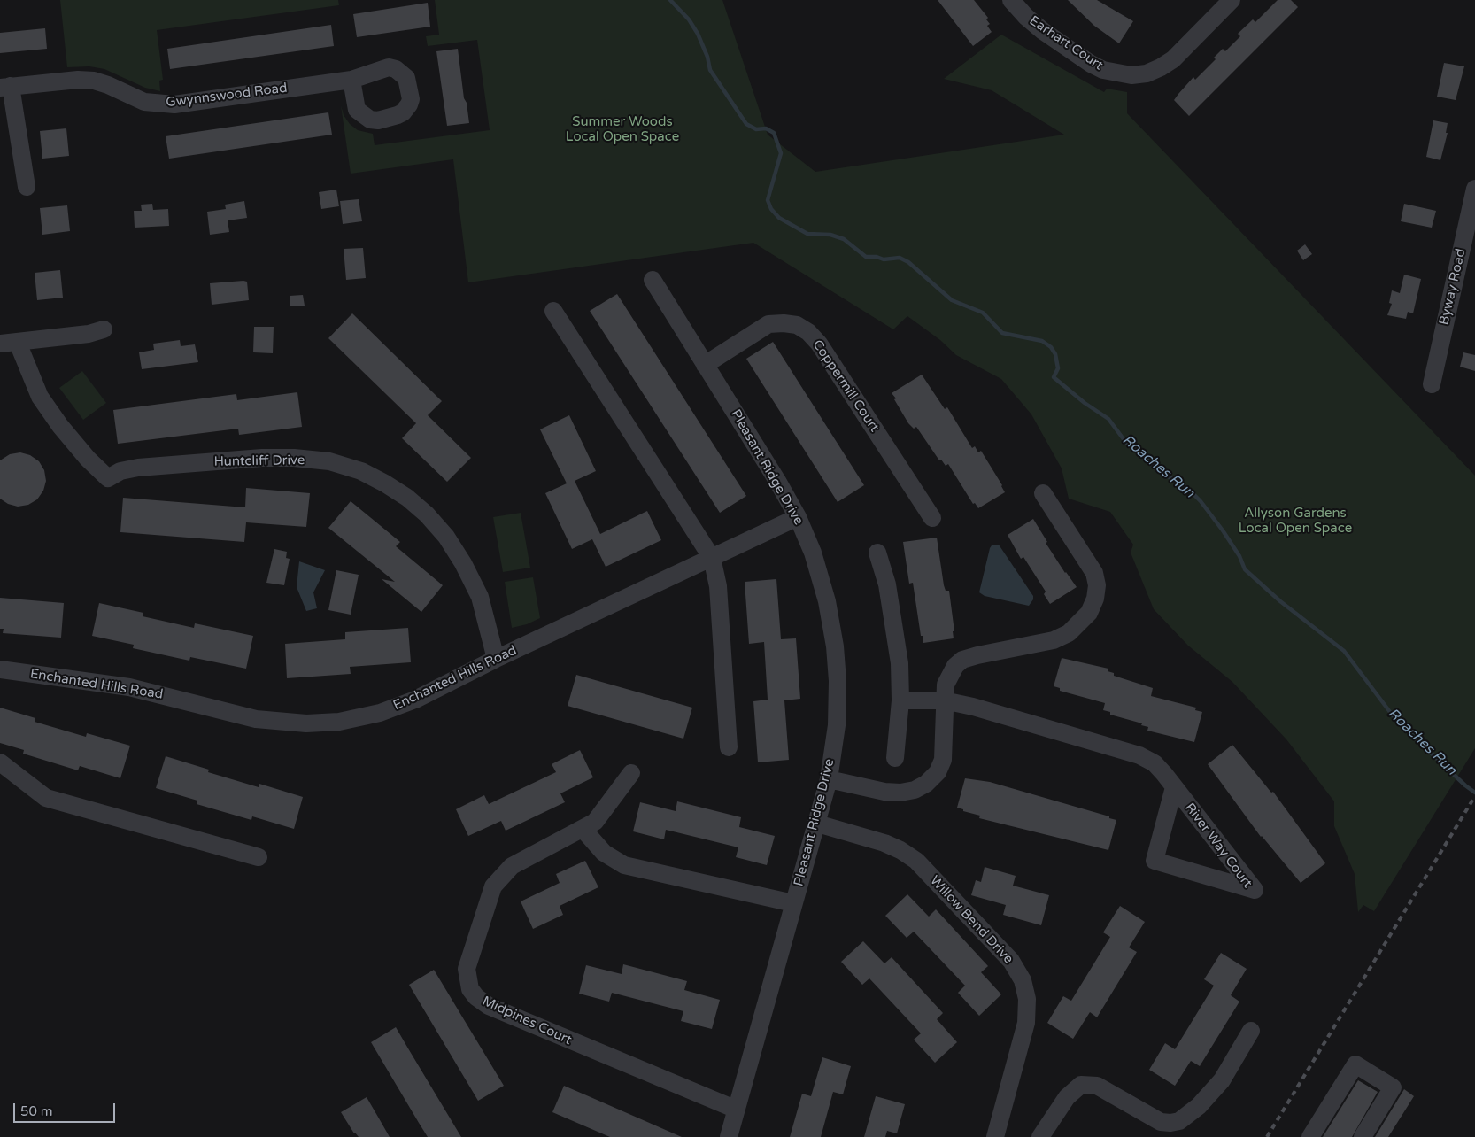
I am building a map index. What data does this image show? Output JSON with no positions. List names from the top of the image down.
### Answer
{
  "streets": {
    "street": [
      "Earhart Court",
      "Gwynnswood Road",
      "Byway Road",
      "Coppermill Court",
      "Huntcliff Drive",
      "Pleasant Ridge Drive",
      "Enchanted Hills Road",
      "River Way Court",
      "Willow Bend Drive",
      "Midpines Court"
    ]
  },
  "crossings": [
    ["Coppermill Court", "Pleasant Ridge Drive"],
    ["Huntcliff Drive", "Enchanted Hills Road"],
    ["Pleasant Ridge Drive", "Enchanted Hills Road"],
    ["Pleasant Ridge Drive", "Willow Bend Drive"],
    ["Pleasant Ridge Drive", "Midpines Court"]
  ],
  "water": ["Roaches Run"],
  "parks": ["Summer Woods Local Open Space", "Allyson Gardens Local Open Space"],
  "scale_bar": "50 m"
}
